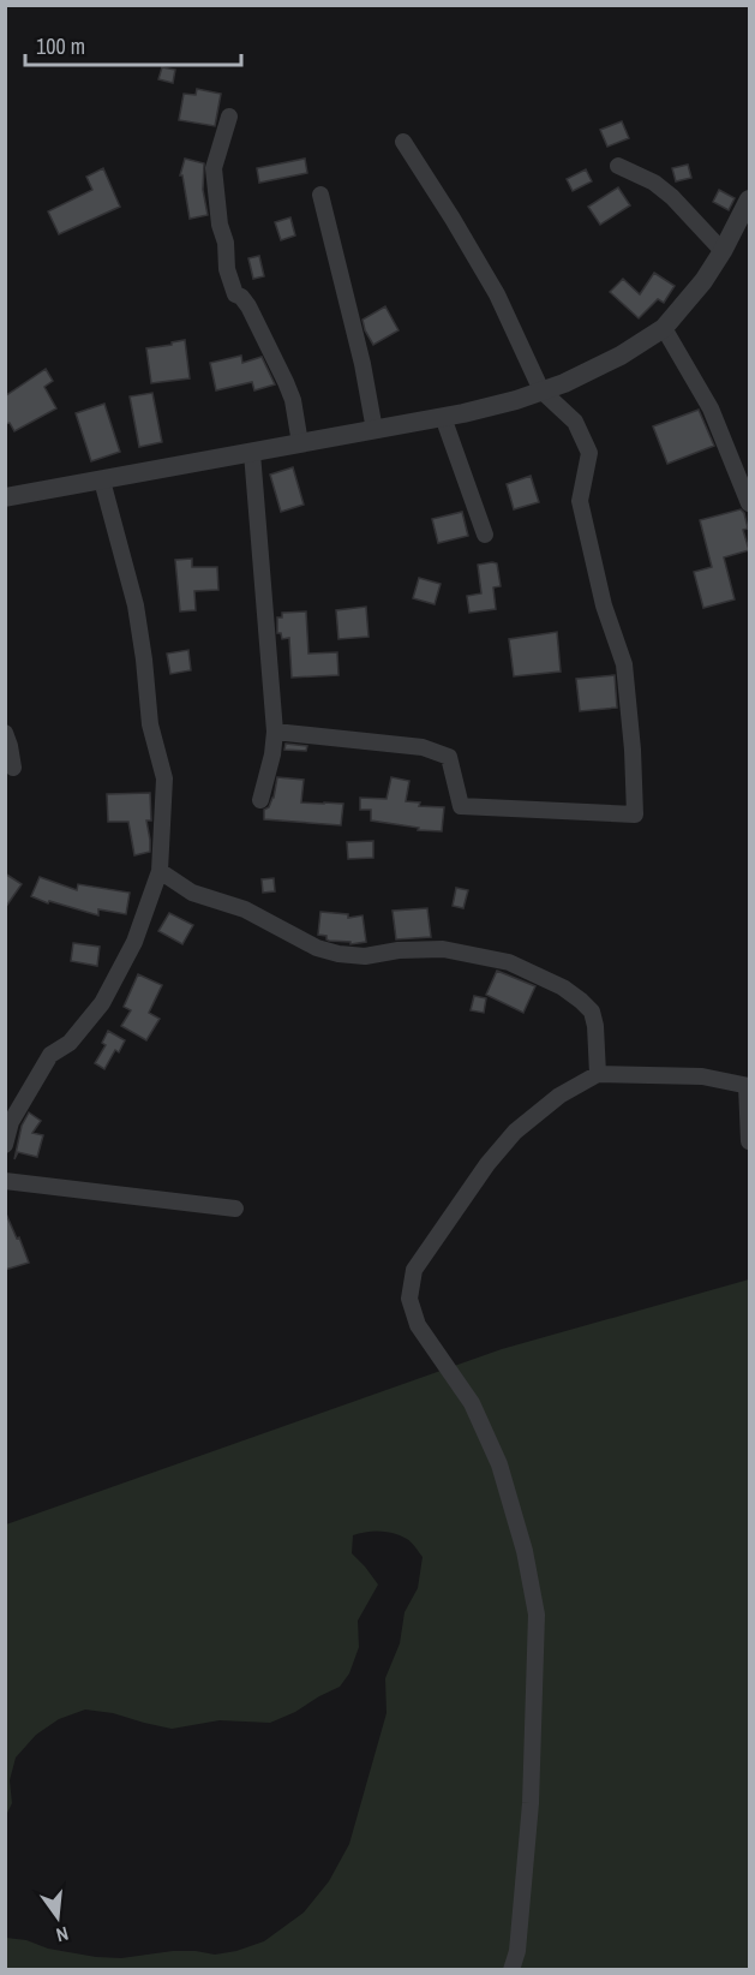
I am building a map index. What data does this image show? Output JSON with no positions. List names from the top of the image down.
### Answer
{
  "scale_bar": "100 m",
  "north": "bottom"
}
